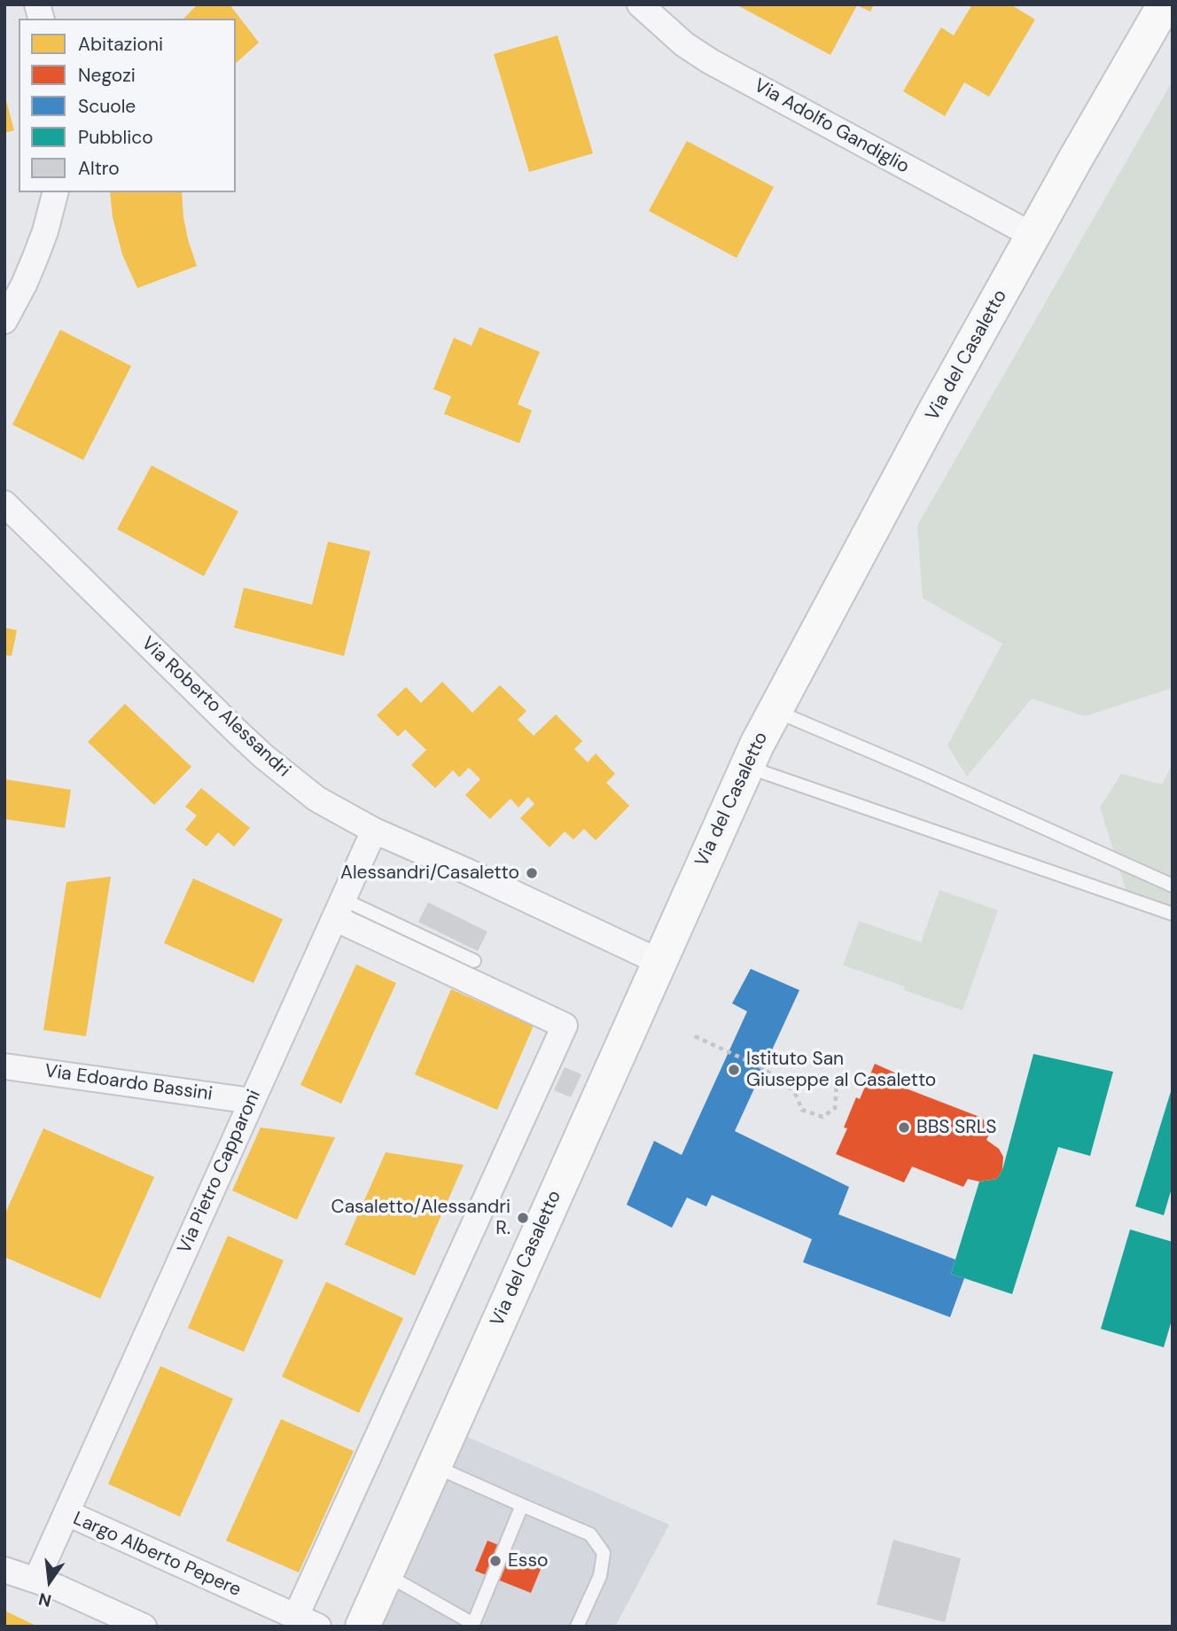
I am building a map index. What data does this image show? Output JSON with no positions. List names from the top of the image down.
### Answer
{
  "streets": {
    "street": [
      "Via Adolfo Gandiglio",
      "Via del Casaletto",
      "Via Roberto Alessandri",
      "Via Edoardo Bassini",
      "Via Pietro Capparoni",
      "Largo Alberto Pepere"
    ]
  },
  "crossings": [
    ["Via Adolfo Gandiglio", "Via del Casaletto"],
    ["Via del Casaletto", "Via Roberto Alessandri"],
    ["Via Roberto Alessandri", "Via Pietro Capparoni"],
    ["Via Edoardo Bassini", "Via Pietro Capparoni"],
    ["Via Pietro Capparoni", "Largo Alberto Pepere"]
  ],
  "places": [
    "Alessandri/Casaletto",
    "Istituto San Giuseppe al Casaletto",
    "BBS SRLS",
    "Casaletto/Alessandri R.",
    "Esso"
  ],
  "legend": [
    "Abitazioni",
    "Negozi",
    "Scuole",
    "Pubblico",
    "Altro"
  ],
  "north": "bottom"
}
